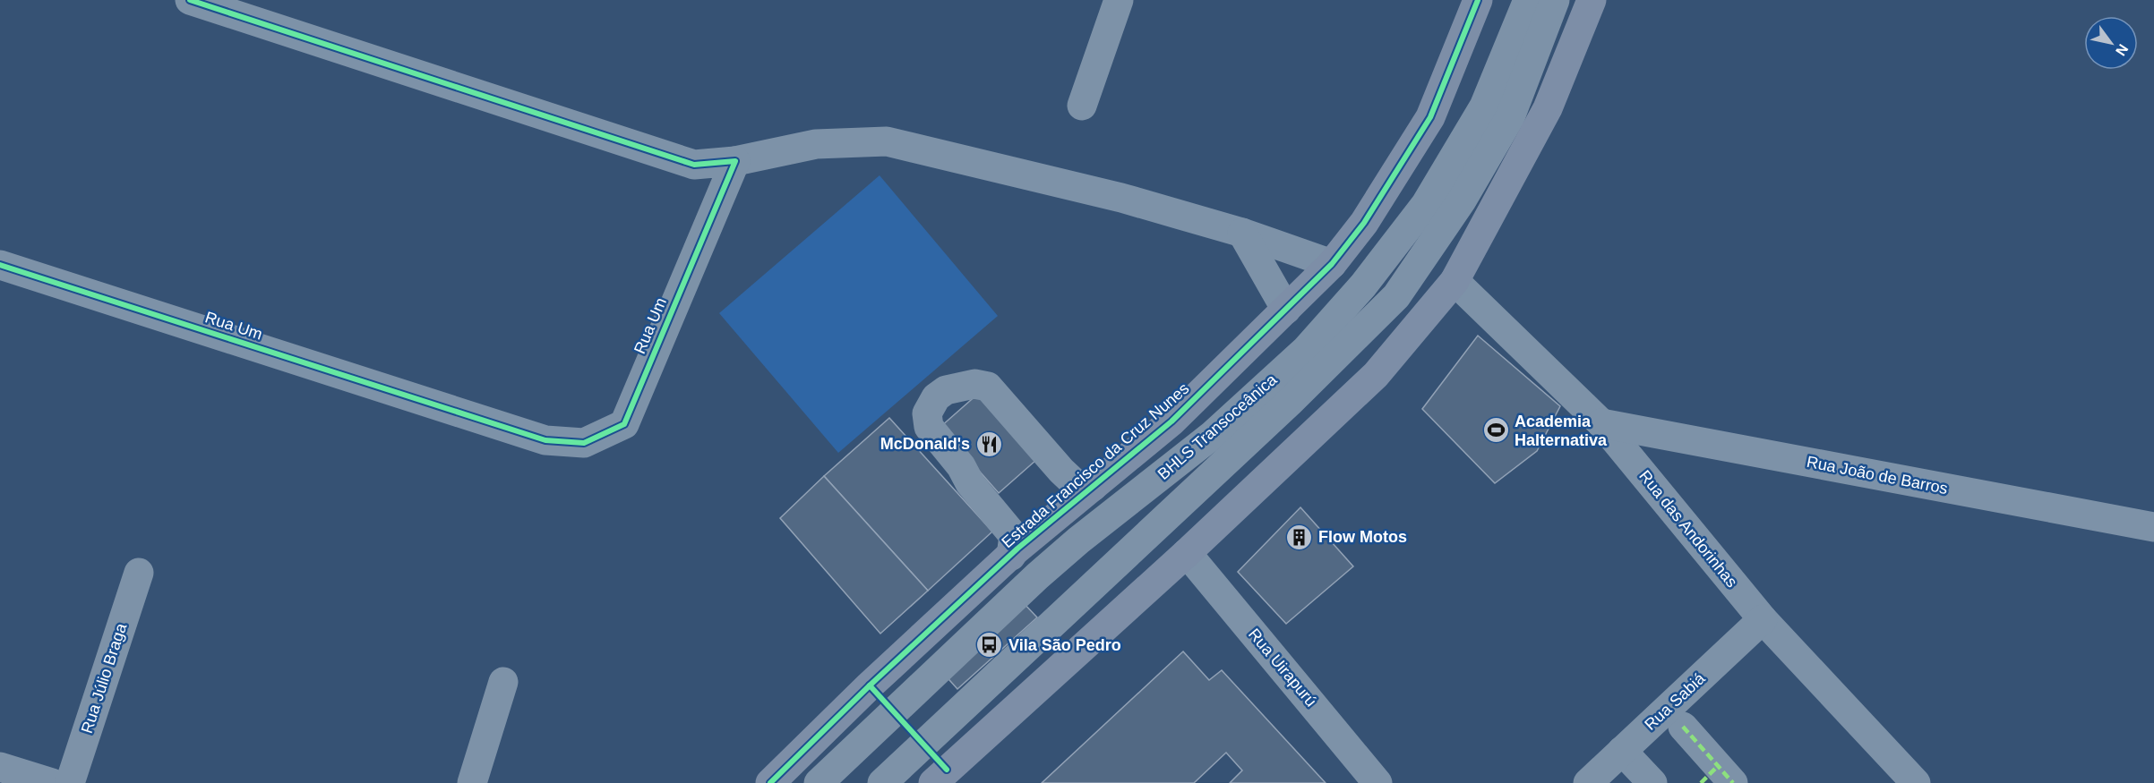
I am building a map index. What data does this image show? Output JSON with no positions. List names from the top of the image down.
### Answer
{
  "streets": {
    "main road": ["Estrada Francisco da Cruz Nunes"],
    "street": [
      "Rua Um",
      "BHLS Transoceânica",
      "Rua João de Barros",
      "Rua das Andorinhas",
      "Rua Uirapurú",
      "Rua Júlio Braga",
      "Rua Sabiá"
    ]
  },
  "crossings": [
    ["Rua João de Barros", "Rua das Andorinhas"],
    ["Rua das Andorinhas", "Rua Sabiá"]
  ],
  "places": {
    "sports": ["Academia Halternativa"],
    "restaurant": ["McDonald's"],
    "building": ["Flow Motos"],
    "bus stop": ["Vila São Pedro"]
  },
  "north": "bottom right"
}
